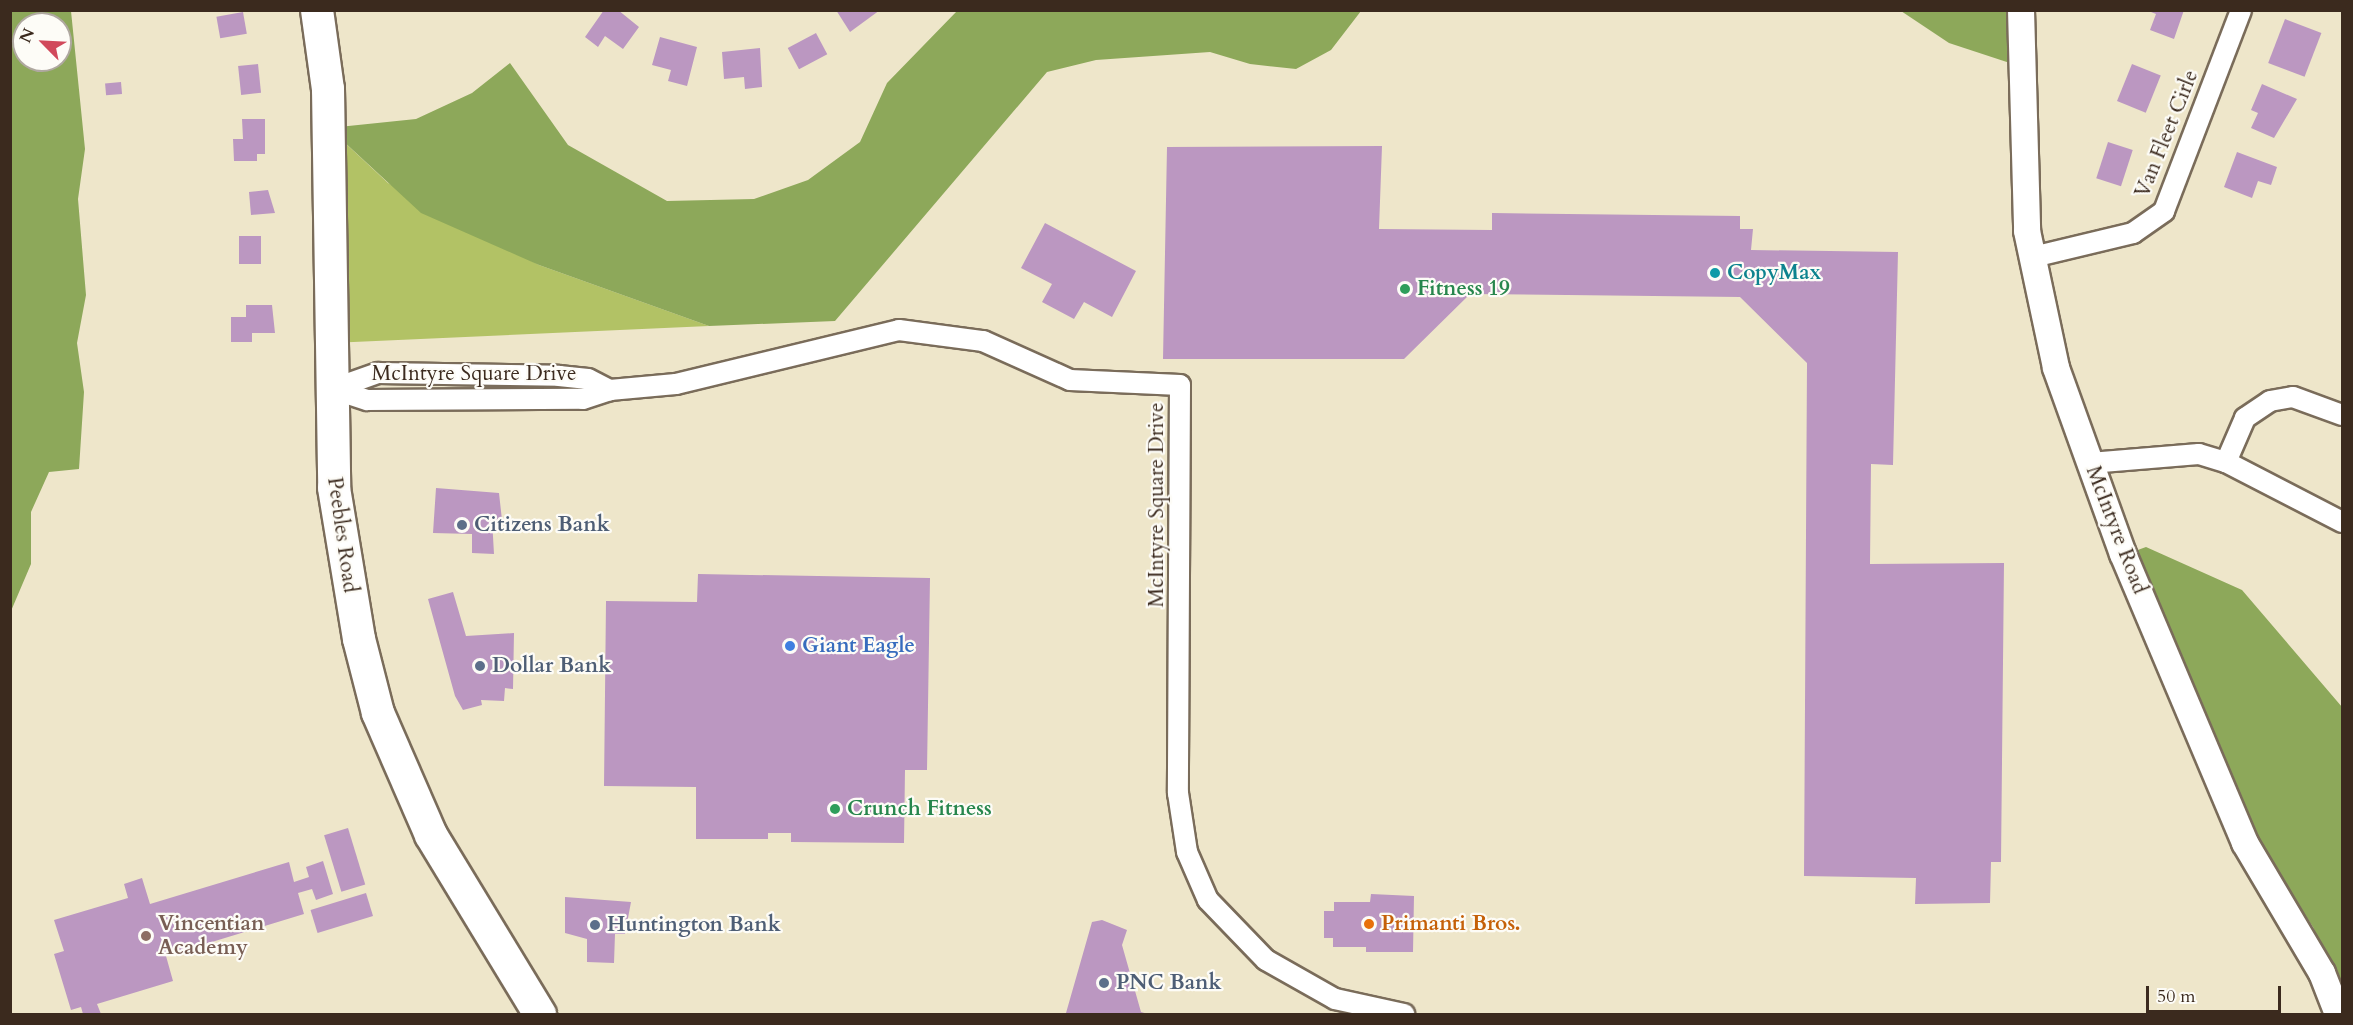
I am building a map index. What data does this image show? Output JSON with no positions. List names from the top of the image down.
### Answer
{
  "streets": {
    "main road": ["Peebles Road"],
    "street": ["Van Fleet Cirle", "McIntyre Square Drive", "McIntyre Road"]
  },
  "crossings": [
    ["Van Fleet Cirle", "McIntyre Road"],
    ["McIntyre Square Drive", "Peebles Road"]
  ],
  "places": [
    "CopyMax",
    "Fitness 19",
    "Citizens Bank",
    "Giant Eagle",
    "Dollar Bank",
    "Crunch Fitness",
    "Primanti Bros.",
    "Huntington Bank",
    "Vincentian Academy",
    "PNC Bank"
  ],
  "scale_bar": "50 m",
  "north": "top left"
}
